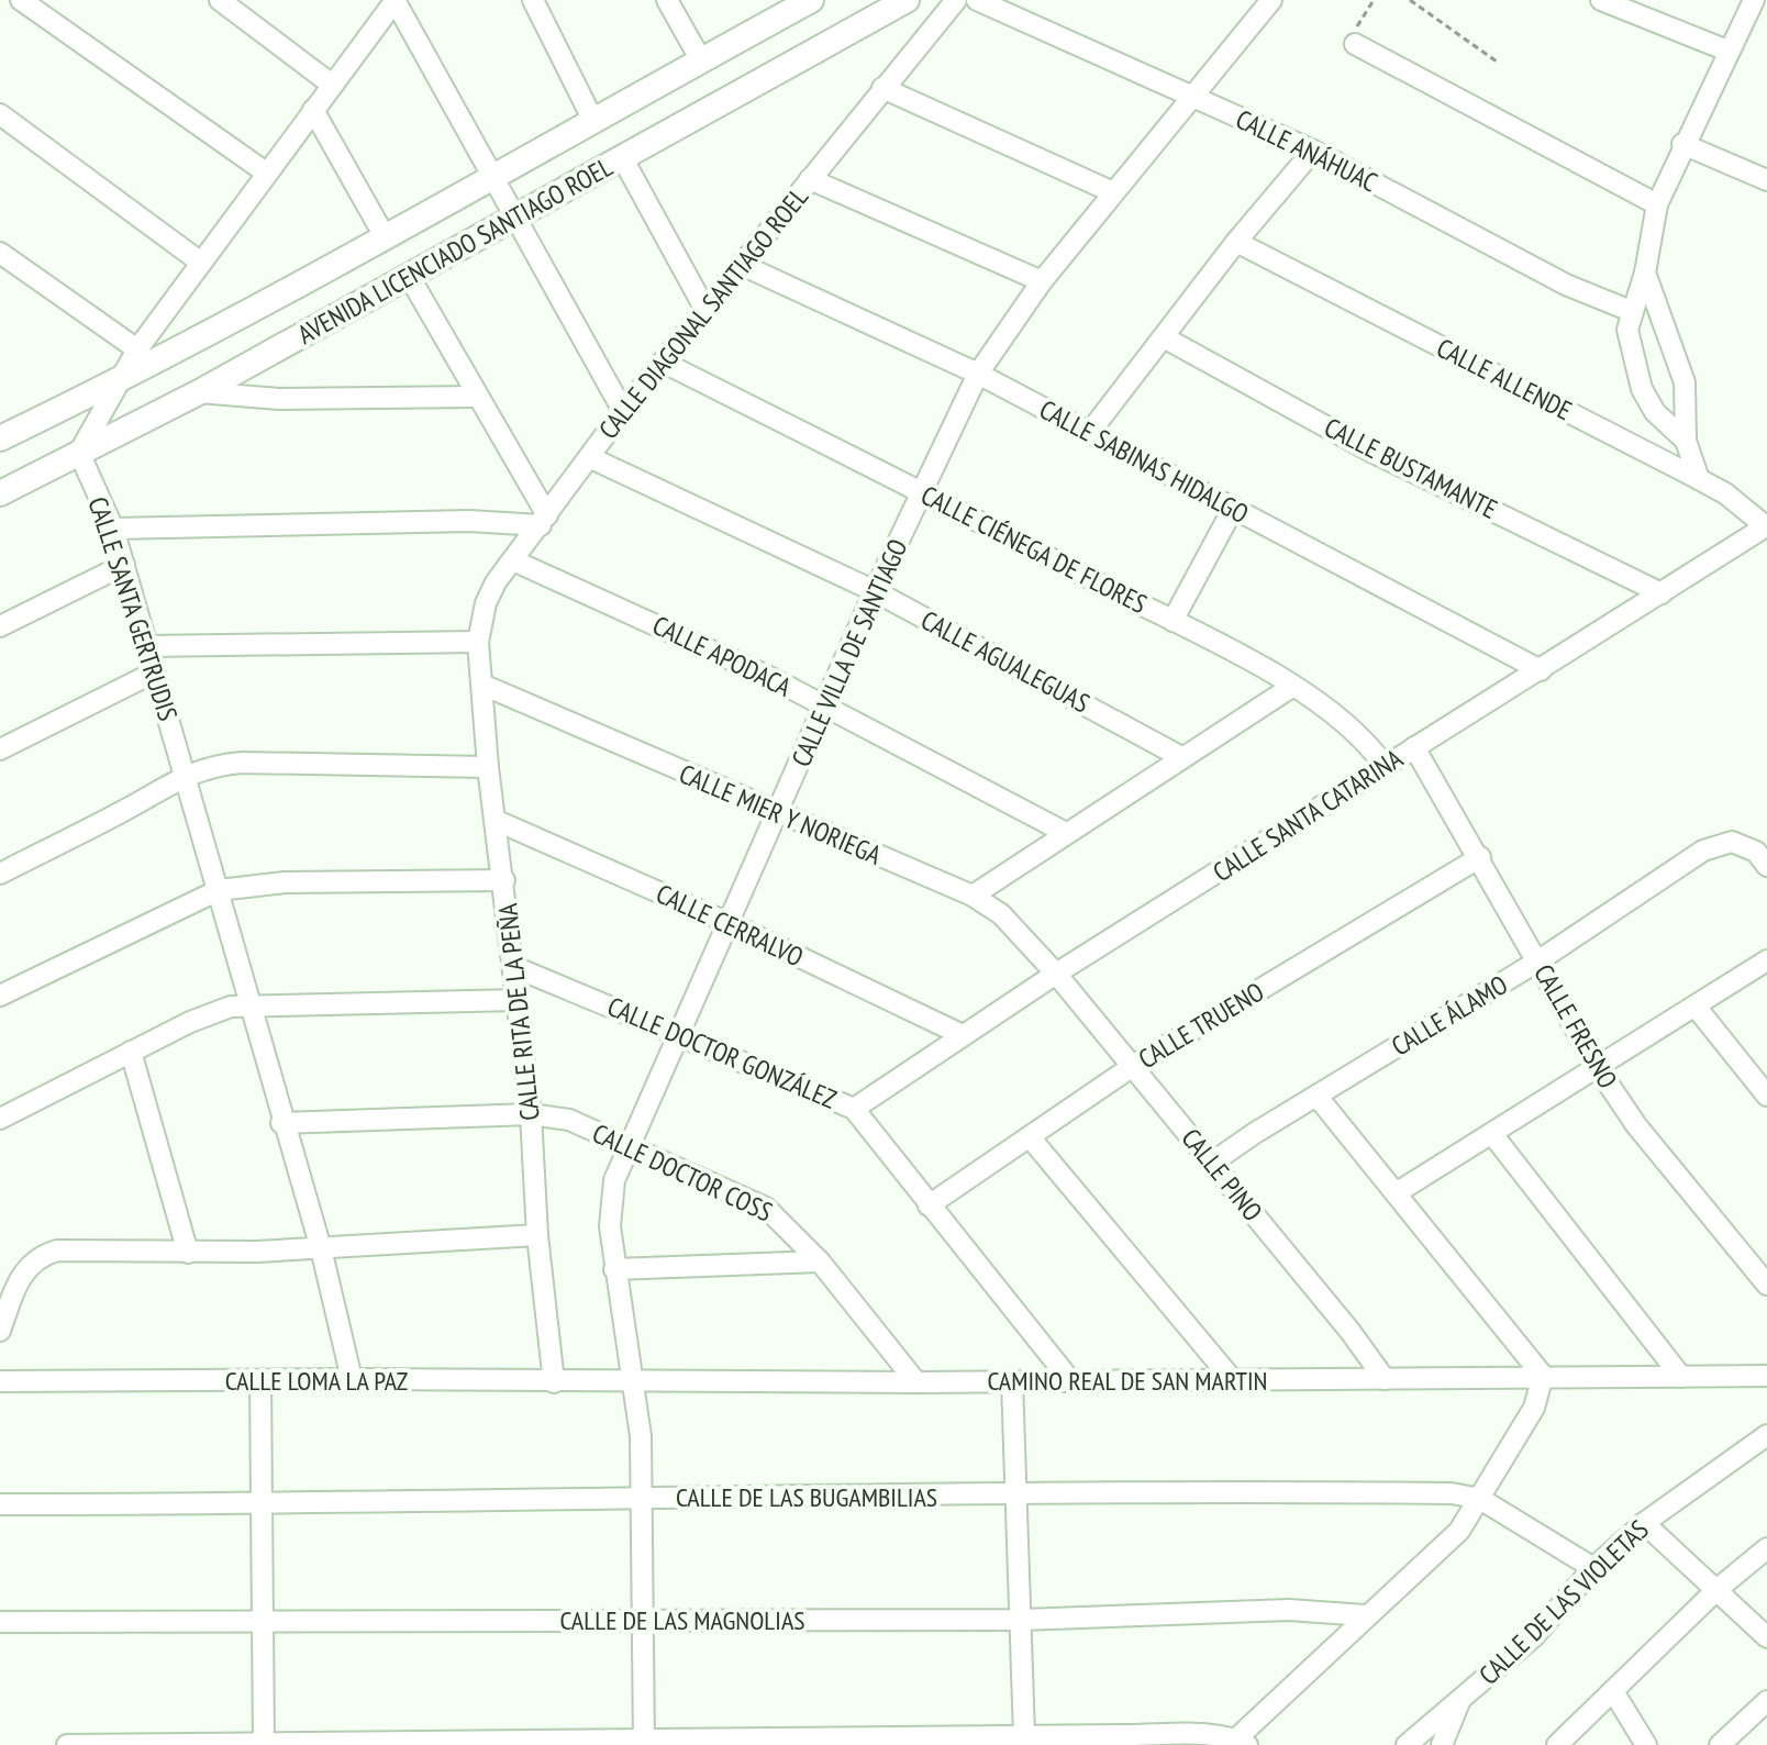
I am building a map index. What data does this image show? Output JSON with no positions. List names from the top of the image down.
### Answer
{
  "streets": {
    "street": [
      "CALLE ANÁHUAC",
      "AVENIDA LICENCIADO SANTIAGO ROEL",
      "CALLE DIAGONAL SANTIAGO ROEL",
      "CALLE ALLENDE",
      "CALLE SABINAS HIDALGO",
      "CALLE BUSTAMANTE",
      "CALLE CIÉNEGA DE FLORES",
      "CALLE SANTA GERTRUDIS",
      "CALLE VILLA DE SANTIAGO",
      "CALLE APODACA",
      "CALLE AGUALEGUAS",
      "CALLE MIER Y NORIEGA",
      "CALLE SANTA CATARINA",
      "CALLE CERRALVO",
      "CALLE RITA DE LA PEÑA",
      "CALLE ÁLAMO",
      "CALLE TRUENO",
      "CALLE FRESNO",
      "CALLE DOCTOR GONZÁLEZ",
      "CALLE DOCTOR COSS",
      "CALLE PINO",
      "CALLE LOMA LA PAZ",
      "CAMINO REAL DE SAN MARTIN",
      "CALLE DE LAS BUGAMBILIAS",
      "CALLE DE LAS VIOLETAS",
      "CALLE DE LAS MAGNOLIAS"
    ]
  },
  "crossings": [
    ["CALLE ANÁHUAC", "CALLE VILLA DE SANTIAGO"],
    ["AVENIDA LICENCIADO SANTIAGO ROEL", "CALLE SANTA GERTRUDIS"],
    ["CALLE DIAGONAL SANTIAGO ROEL", "CALLE SABINAS HIDALGO"],
    ["CALLE DIAGONAL SANTIAGO ROEL", "CALLE CIÉNEGA DE FLORES"],
    ["CALLE DIAGONAL SANTIAGO ROEL", "CALLE APODACA"],
    ["CALLE DIAGONAL SANTIAGO ROEL", "CALLE AGUALEGUAS"],
    ["CALLE DIAGONAL SANTIAGO ROEL", "CALLE RITA DE LA PEÑA"],
    ["CALLE ALLENDE", "CALLE SANTA CATARINA"],
    ["CALLE SABINAS HIDALGO", "CALLE VILLA DE SANTIAGO"],
    ["CALLE SABINAS HIDALGO", "CALLE SANTA CATARINA"],
    ["CALLE BUSTAMANTE", "CALLE SANTA CATARINA"],
    ["CALLE CIÉNEGA DE FLORES", "CALLE VILLA DE SANTIAGO"],
    ["CALLE CIÉNEGA DE FLORES", "CALLE SANTA CATARINA"],
    ["CALLE SANTA GERTRUDIS", "CALLE DOCTOR COSS"],
    ["CALLE SANTA GERTRUDIS", "CALLE LOMA LA PAZ"],
    ["CALLE VILLA DE SANTIAGO", "CALLE APODACA"],
    ["CALLE VILLA DE SANTIAGO", "CALLE AGUALEGUAS"],
    ["CALLE VILLA DE SANTIAGO", "CALLE MIER Y NORIEGA"],
    ["CALLE VILLA DE SANTIAGO", "CALLE CERRALVO"],
    ["CALLE VILLA DE SANTIAGO", "CALLE DOCTOR GONZÁLEZ"],
    ["CALLE VILLA DE SANTIAGO", "CALLE DOCTOR COSS"],
    ["CALLE VILLA DE SANTIAGO", "CALLE LOMA LA PAZ"],
    ["CALLE VILLA DE SANTIAGO", "CAMINO REAL DE SAN MARTIN"],
    ["CALLE VILLA DE SANTIAGO", "CALLE DE LAS BUGAMBILIAS"],
    ["CALLE VILLA DE SANTIAGO", "CALLE DE LAS MAGNOLIAS"],
    ["CALLE MIER Y NORIEGA", "CALLE SANTA CATARINA"],
    ["CALLE MIER Y NORIEGA", "CALLE RITA DE LA PEÑA"],
    ["CALLE MIER Y NORIEGA", "CALLE PINO"],
    ["CALLE SANTA CATARINA", "CALLE CERRALVO"],
    ["CALLE SANTA CATARINA", "CALLE FRESNO"],
    ["CALLE SANTA CATARINA", "CALLE DOCTOR GONZÁLEZ"],
    ["CALLE SANTA CATARINA", "CALLE PINO"],
    ["CALLE CERRALVO", "CALLE RITA DE LA PEÑA"],
    ["CALLE RITA DE LA PEÑA", "CALLE DOCTOR GONZÁLEZ"],
    ["CALLE RITA DE LA PEÑA", "CALLE DOCTOR COSS"],
    ["CALLE RITA DE LA PEÑA", "CALLE LOMA LA PAZ"],
    ["CALLE ÁLAMO", "CALLE FRESNO"],
    ["CALLE ÁLAMO", "CALLE PINO"],
    ["CALLE TRUENO", "CALLE FRESNO"],
    ["CALLE TRUENO", "CALLE DOCTOR GONZÁLEZ"],
    ["CALLE TRUENO", "CALLE PINO"],
    ["CALLE DOCTOR GONZÁLEZ", "CAMINO REAL DE SAN MARTIN"],
    ["CALLE DOCTOR COSS", "CAMINO REAL DE SAN MARTIN"],
    ["CALLE PINO", "CAMINO REAL DE SAN MARTIN"],
    ["CALLE LOMA LA PAZ", "CAMINO REAL DE SAN MARTIN"],
    ["CALLE DE LAS BUGAMBILIAS", "CALLE DE LAS VIOLETAS"]
  ]
}
